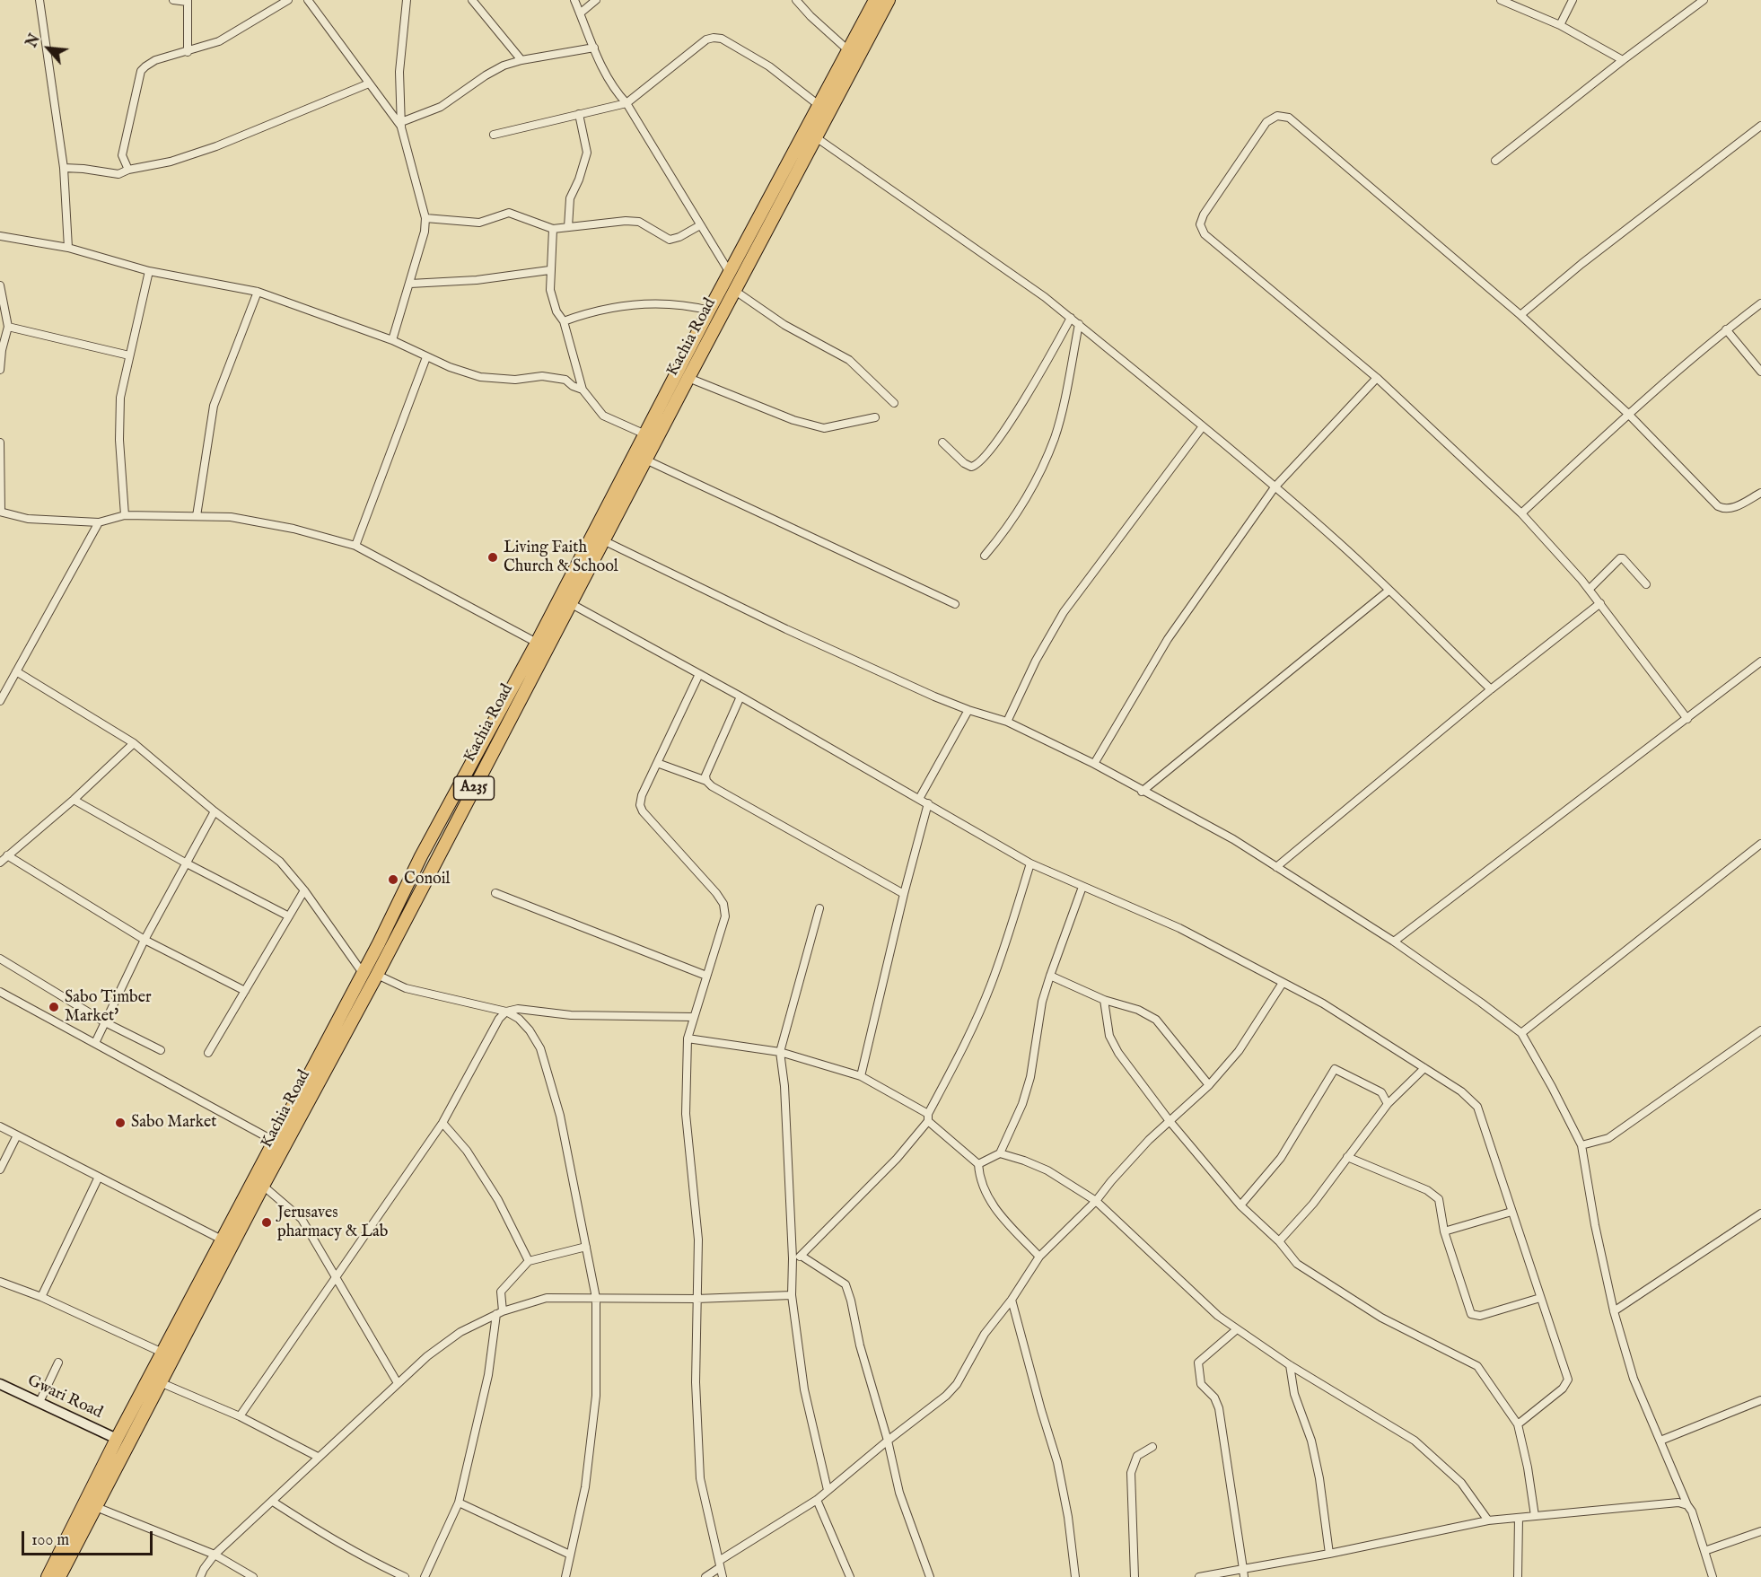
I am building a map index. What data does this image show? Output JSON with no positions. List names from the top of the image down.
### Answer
{
  "streets": {
    "highway": ["Kachia Road", "A235"],
    "street": ["Gwari Road"]
  },
  "crossings": [
    ["Kachia Road", "Gwari Road"]
  ],
  "places": [
    "Living Faith Church & School",
    "Conoil",
    "Sabo Timber Market'",
    "Sabo Market",
    "Jerusaves pharmacy & Lab"
  ],
  "scale_bar": "100 m",
  "north": "top left"
}
